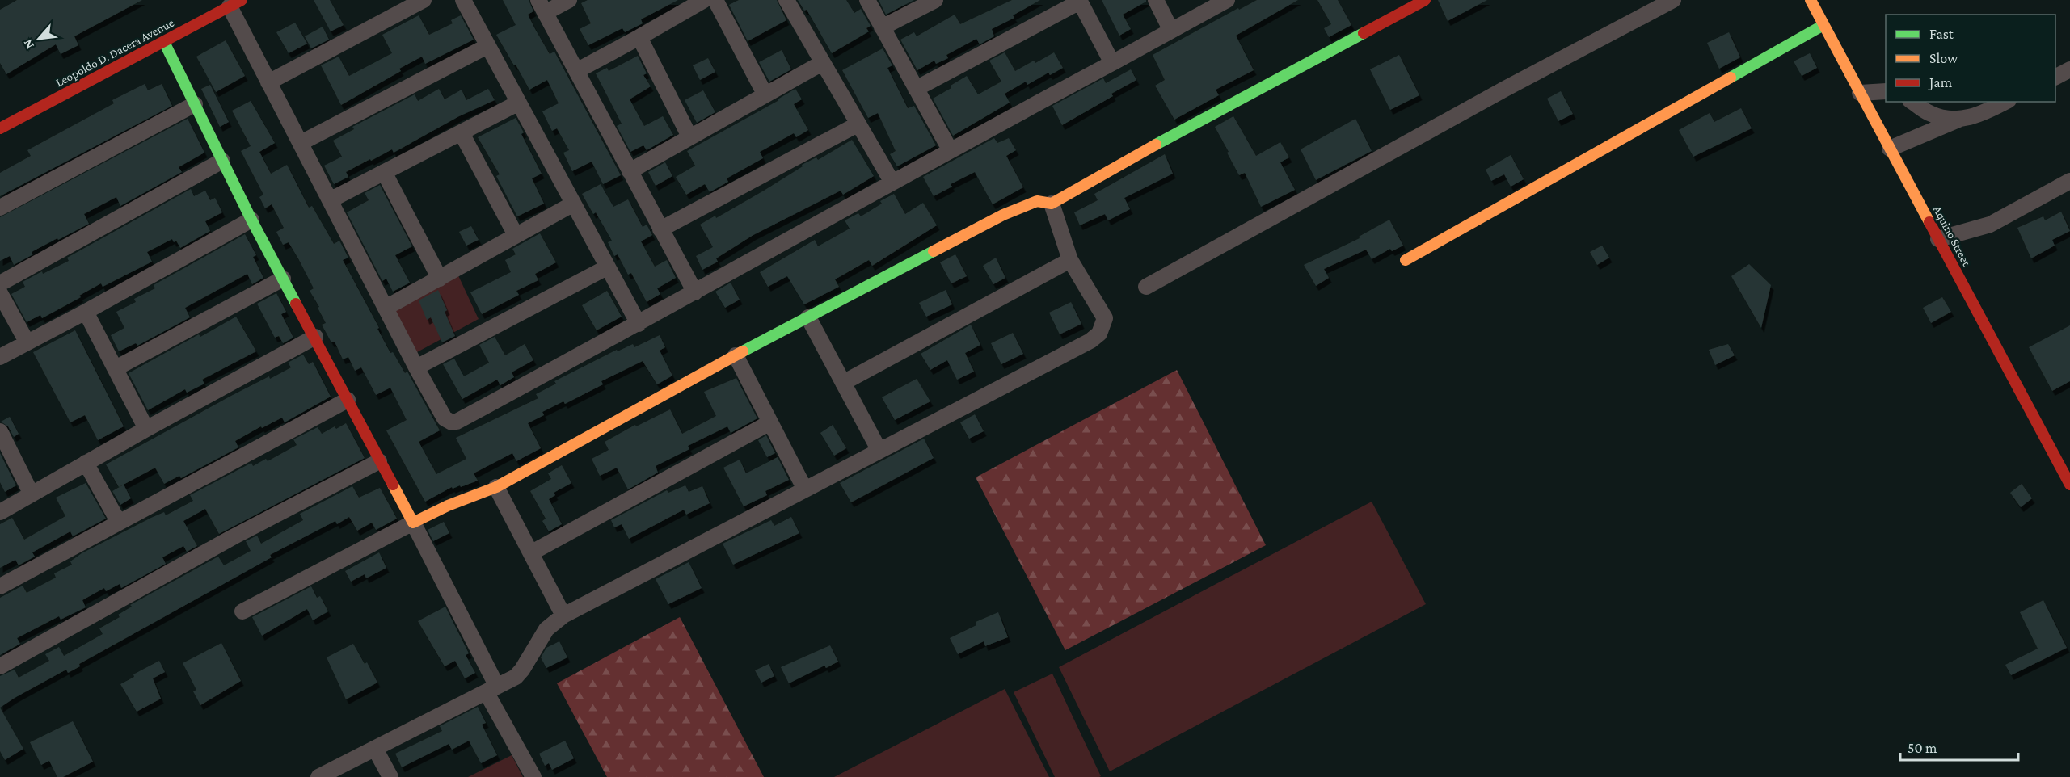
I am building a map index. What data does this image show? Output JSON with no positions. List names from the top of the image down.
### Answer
{
  "streets": {
    "street": ["Leopoldo D. Dacera Avenue", "Aquino Street"]
  },
  "legend": ["Fast", "Slow", "Jam"],
  "scale_bar": "50 m",
  "north": "bottom left"
}
